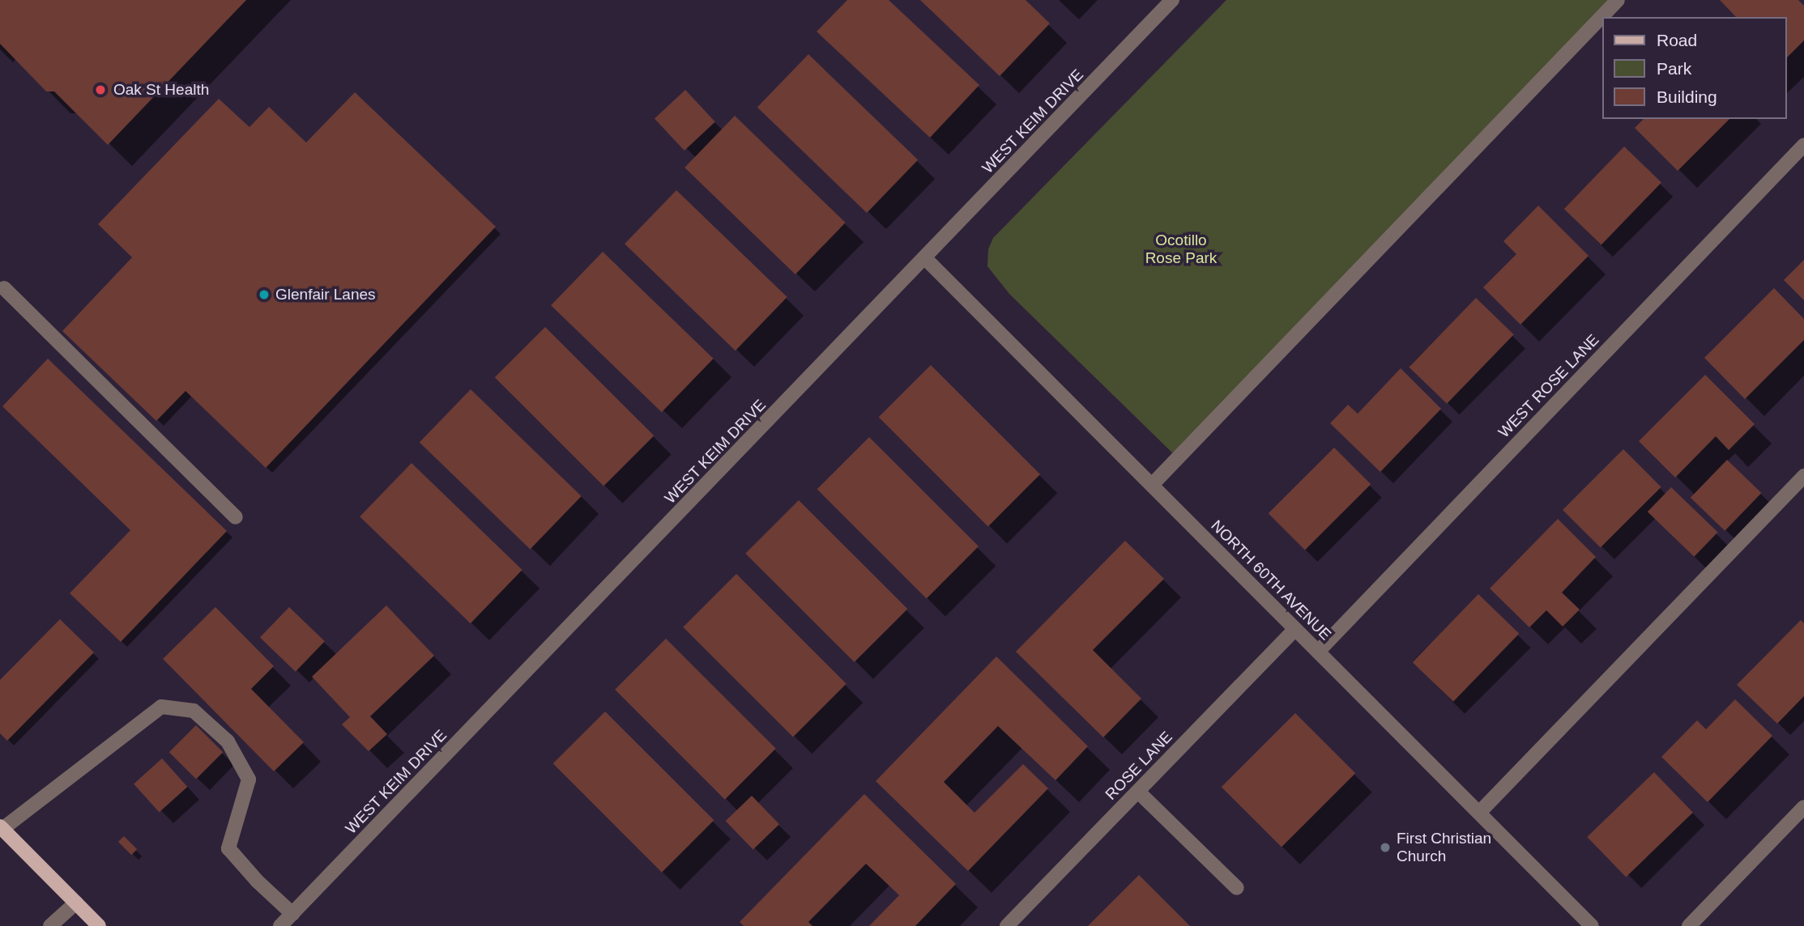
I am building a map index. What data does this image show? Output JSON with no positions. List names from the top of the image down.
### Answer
{
  "streets": {
    "street": [
      "WEST KEIM DRIVE",
      "WEST ROSE LANE",
      "NORTH 60TH AVENUE",
      "ROSE LANE"
    ]
  },
  "crossings": [
    ["WEST KEIM DRIVE", "NORTH 60TH AVENUE"],
    ["WEST ROSE LANE", "NORTH 60TH AVENUE"],
    ["NORTH 60TH AVENUE", "ROSE LANE"]
  ],
  "parks": ["Ocotillo Rose Park"],
  "places": ["Oak St Health", "Glenfair Lanes", "First Christian Church"],
  "legend": ["Road", "Park", "Building"]
}
